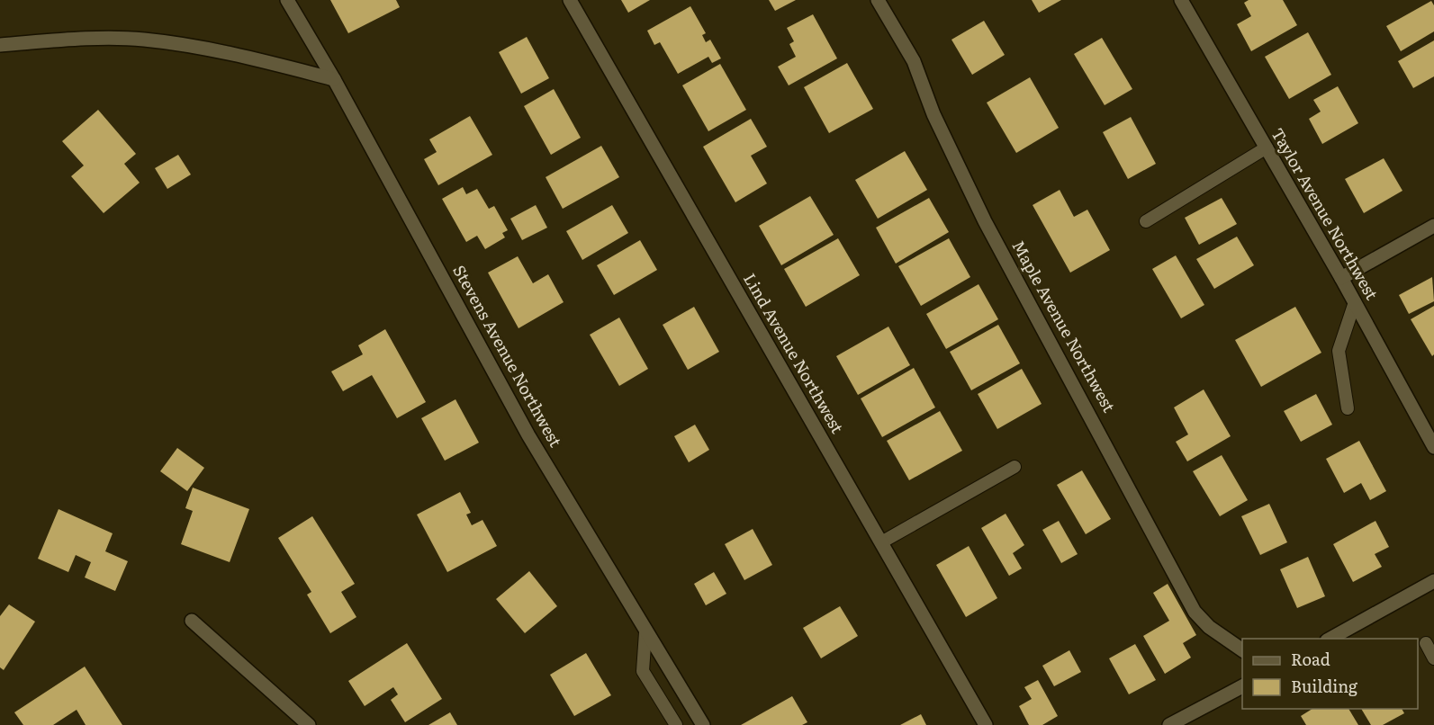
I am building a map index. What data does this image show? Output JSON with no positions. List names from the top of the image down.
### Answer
{
  "streets": {
    "street": [
      "Taylor Avenue Northwest",
      "Maple Avenue Northwest",
      "Lind Avenue Northwest",
      "Stevens Avenue Northwest"
    ]
  },
  "legend": ["Road", "Building"]
}
